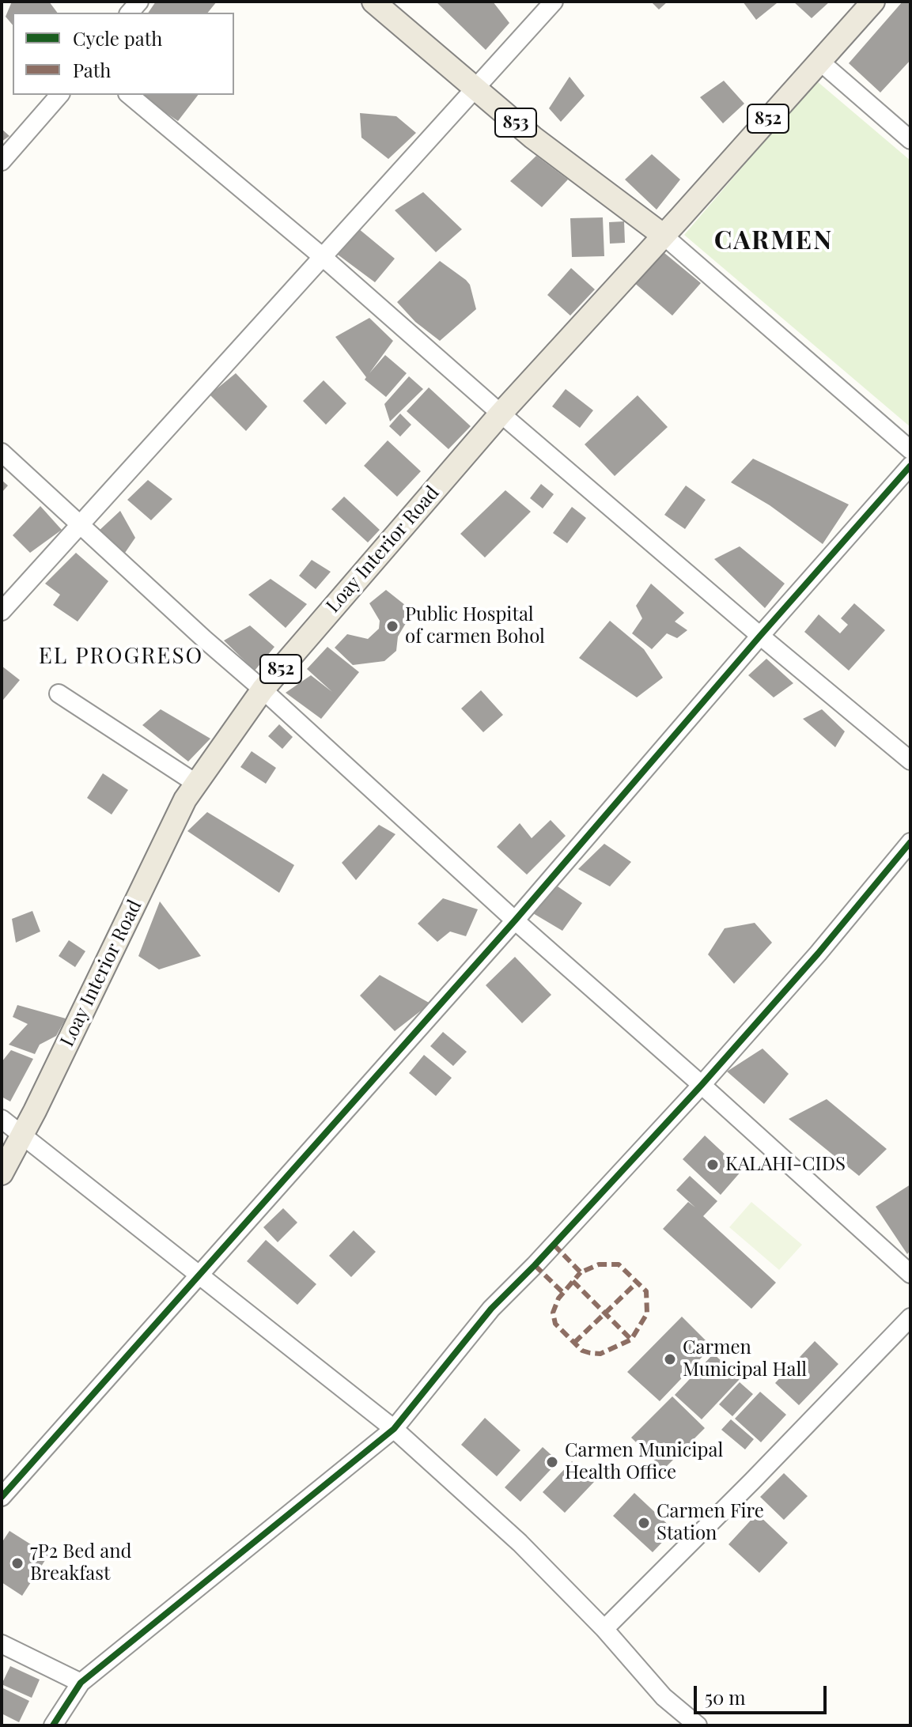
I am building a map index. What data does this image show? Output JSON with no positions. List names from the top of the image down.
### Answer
{
  "streets": {
    "main road": ["852", "853", "Loay Interior Road"]
  },
  "crossings": [
    ["853", "Loay Interior Road"]
  ],
  "districts": ["CARMEN", "EL PROGRESO"],
  "places": [
    "Public Hospital of carmen Bohol",
    "KALAHI-CIDS",
    "Carmen Municipal Hall",
    "Carmen Municipal Health Office",
    "Carmen Fire Station",
    "7P2 Bed and Breakfast"
  ],
  "legend": ["Cycle path", "Path"],
  "scale_bar": "50 m"
}
